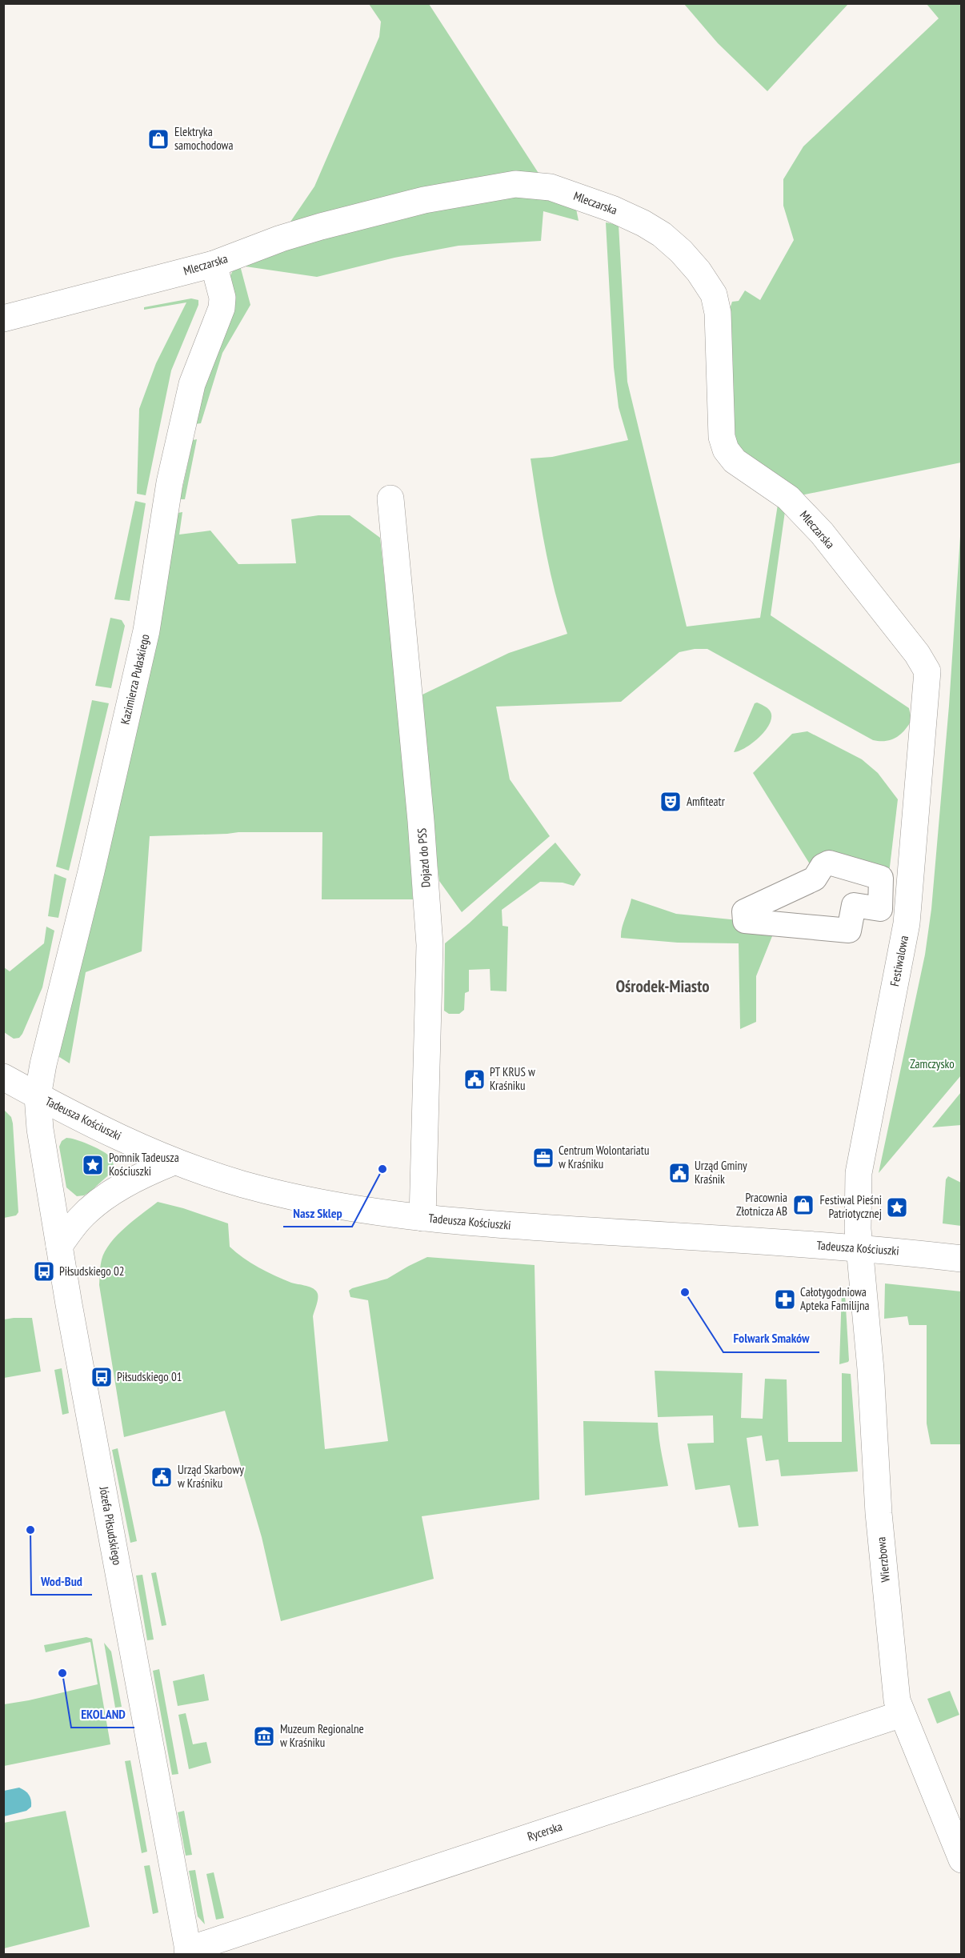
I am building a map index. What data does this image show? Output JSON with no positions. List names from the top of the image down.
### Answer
{
  "streets": {
    "street": [
      "Mleczarska",
      "Kazimierza Pułaskiego",
      "Dojazd do PSS",
      "Festiwalowa",
      "Tadeusza Kościuszki",
      "Józefa Piłsudskiego",
      "Wierzbowa",
      "Rycerska"
    ]
  },
  "crossings": [
    ["Mleczarska", "Kazimierza Pułaskiego"],
    ["Mleczarska", "Festiwalowa"],
    ["Kazimierza Pułaskiego", "Tadeusza Kościuszki"],
    ["Kazimierza Pułaskiego", "Józefa Piłsudskiego"],
    ["Dojazd do PSS", "Tadeusza Kościuszki"],
    ["Festiwalowa", "Tadeusza Kościuszki"],
    ["Festiwalowa", "Wierzbowa"],
    ["Tadeusza Kościuszki", "Józefa Piłsudskiego"],
    ["Tadeusza Kościuszki", "Wierzbowa"],
    ["Józefa Piłsudskiego", "Rycerska"],
    ["Wierzbowa", "Rycerska"]
  ],
  "districts": ["Ośrodek-Miasto"],
  "parks": ["Zamczysko"],
  "places": {
    "shop": ["Elektryka samochodowa", "Pracownia Złotnicza AB"],
    "theatre": ["Amfiteatr"],
    "public building": ["PT KRUS w Kraśniku", "Urząd Gminy Kraśnik", "Urząd Skarbowy w Kraśniku"],
    "office": ["Centrum Wolontariatu w Kraśniku"],
    "place": ["Pomnik Tadeusza Kościuszki", "Festiwal Pieśni Patriotycznej"],
    "other": [
      "Nasz Sklep",
      "Folwark Smaków",
      "Wod-Bud",
      "EKOLAND"
    ],
    "bus stop": ["Piłsudskiego 02", "Piłsudskiego 01"],
    "pharmacy": ["Całotygodniowa Apteka Familijna"],
    "museum": ["Muzeum Regionalne w Kraśniku"]
  }
}
